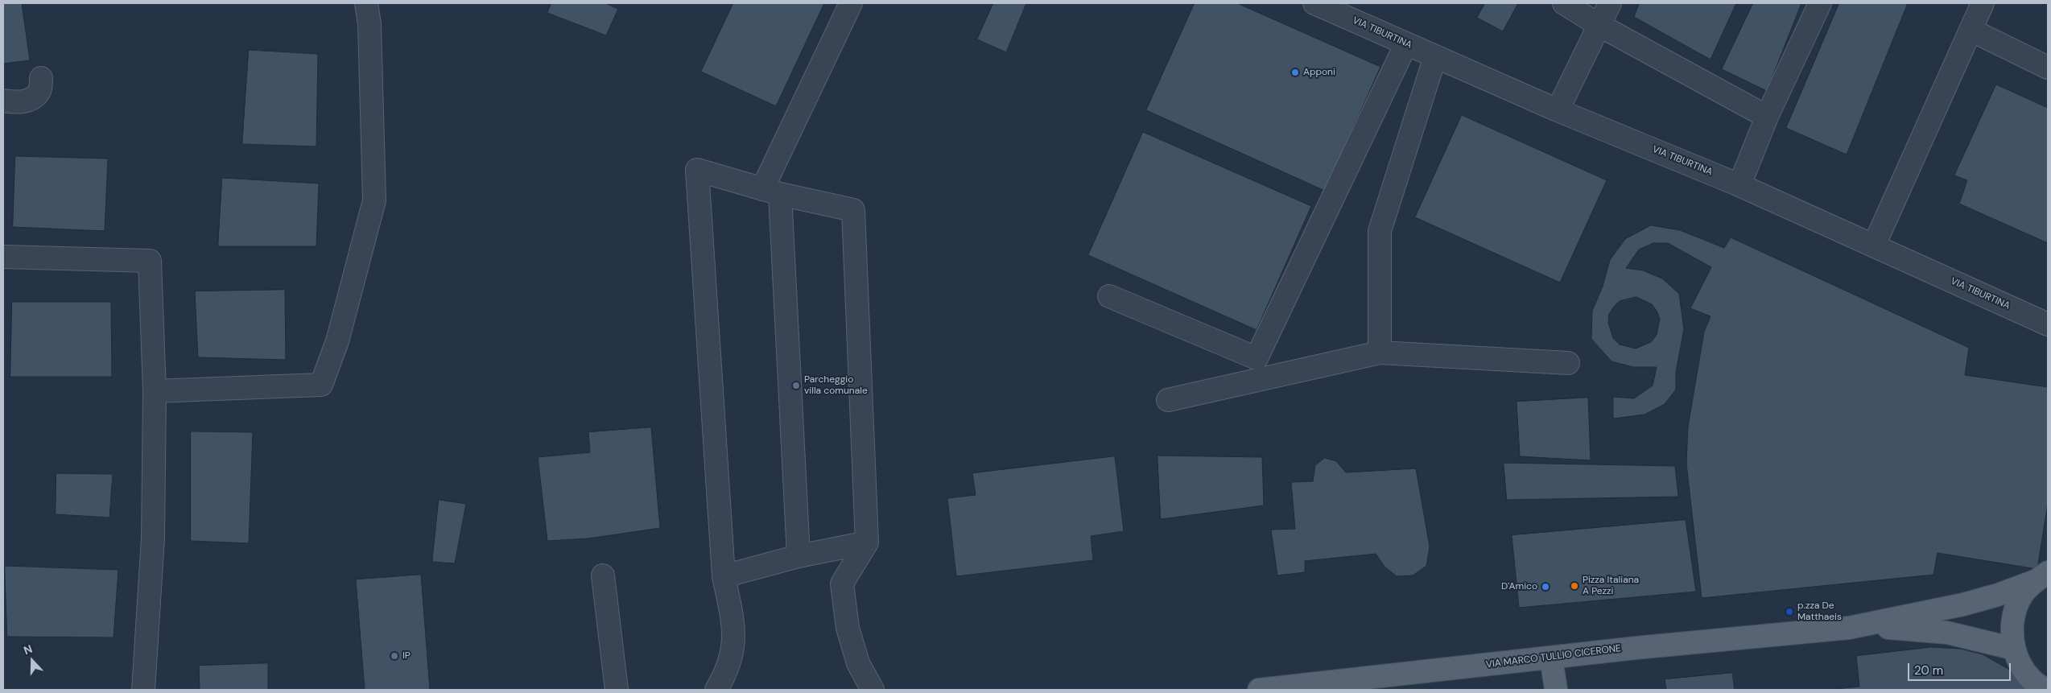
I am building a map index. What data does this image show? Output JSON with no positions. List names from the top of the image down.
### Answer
{
  "streets": {
    "main road": ["VIA MARCO TULLIO CICERONE"],
    "street": ["VIA TIBURTINA"]
  },
  "places": [
    "Apponi",
    "Parcheggio villa comunale",
    "Pizza Italiana A Pezzi",
    "D'Amico",
    "p.zza De Matthaeis",
    "IP"
  ],
  "scale_bar": "20 m",
  "north": "top"
}
